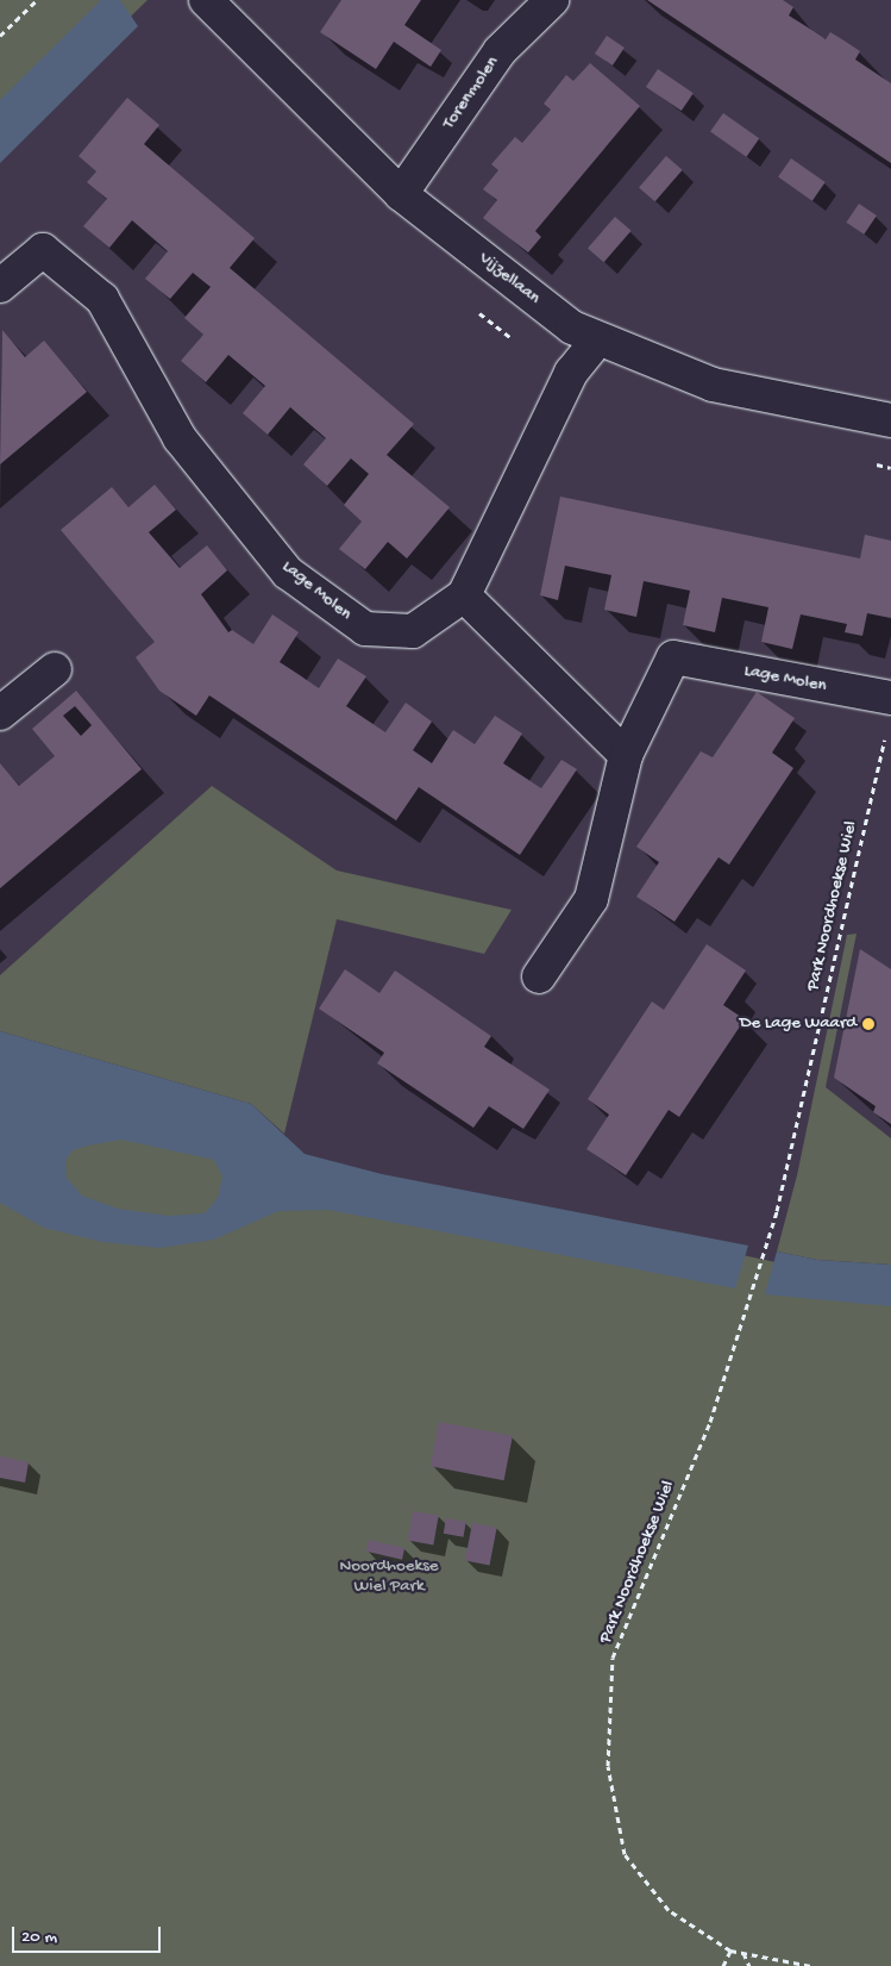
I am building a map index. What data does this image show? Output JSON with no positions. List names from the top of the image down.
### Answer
{
  "streets": {
    "street": ["Torenmolen", "Vijzellaan", "Lage Molen"],
    "path": ["Park Noordhoekse Wiel"]
  },
  "crossings": [
    ["Torenmolen", "Vijzellaan"],
    ["Vijzellaan", "Lage Molen"]
  ],
  "parks": ["Noordhoekse Wiel Park"],
  "places": ["De Lage Waard"],
  "scale_bar": "20 m"
}
